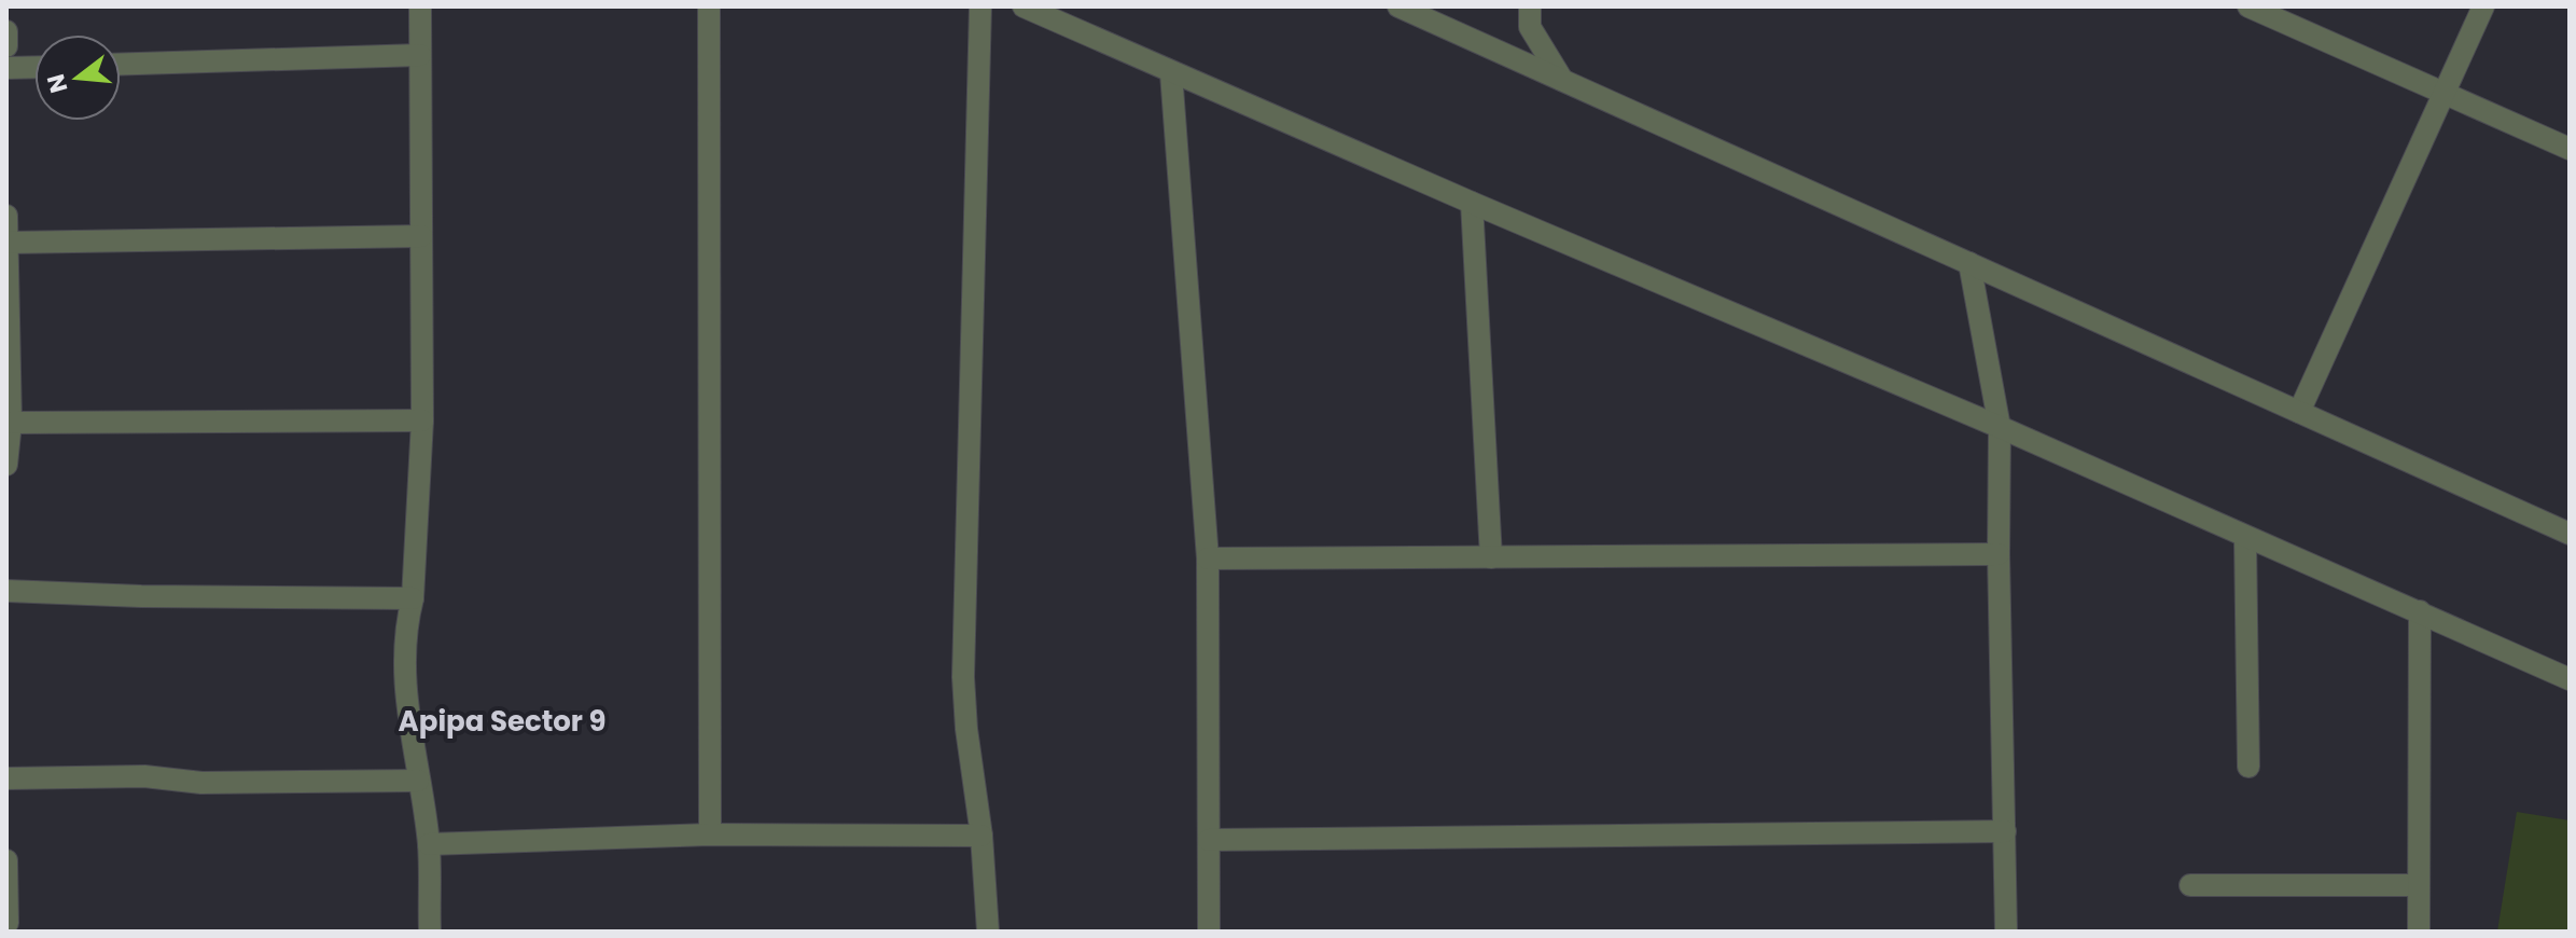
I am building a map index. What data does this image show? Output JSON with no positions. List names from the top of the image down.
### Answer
{
  "districts": ["Apipa Sector 9"],
  "north": "left"
}
